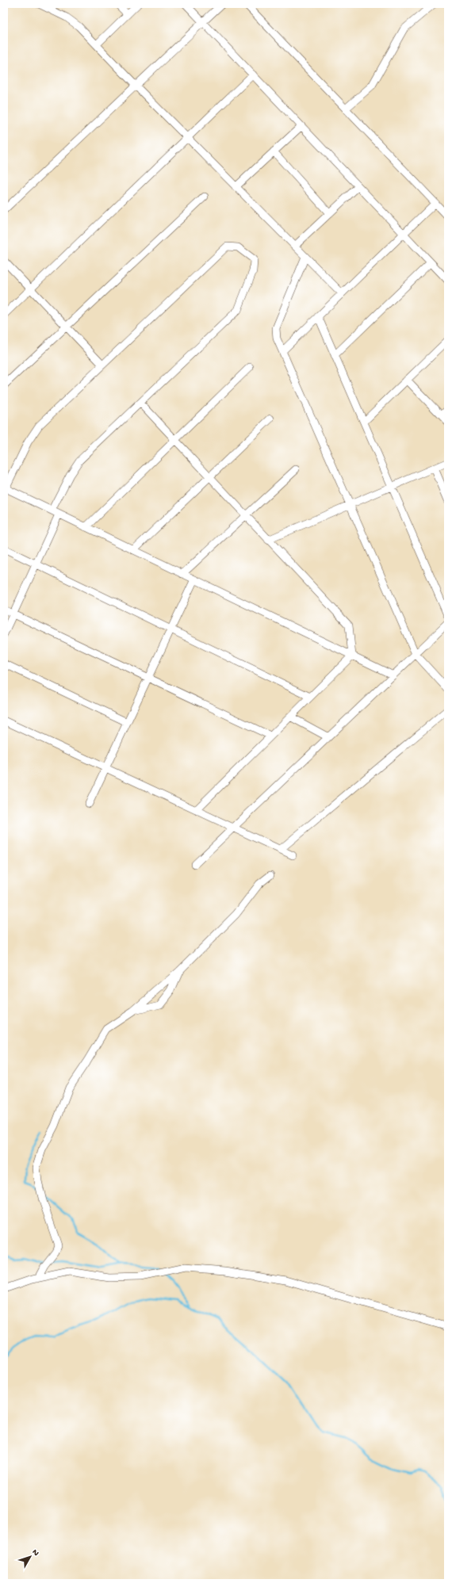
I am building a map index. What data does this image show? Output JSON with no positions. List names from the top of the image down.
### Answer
{
  "north": "top right"
}
